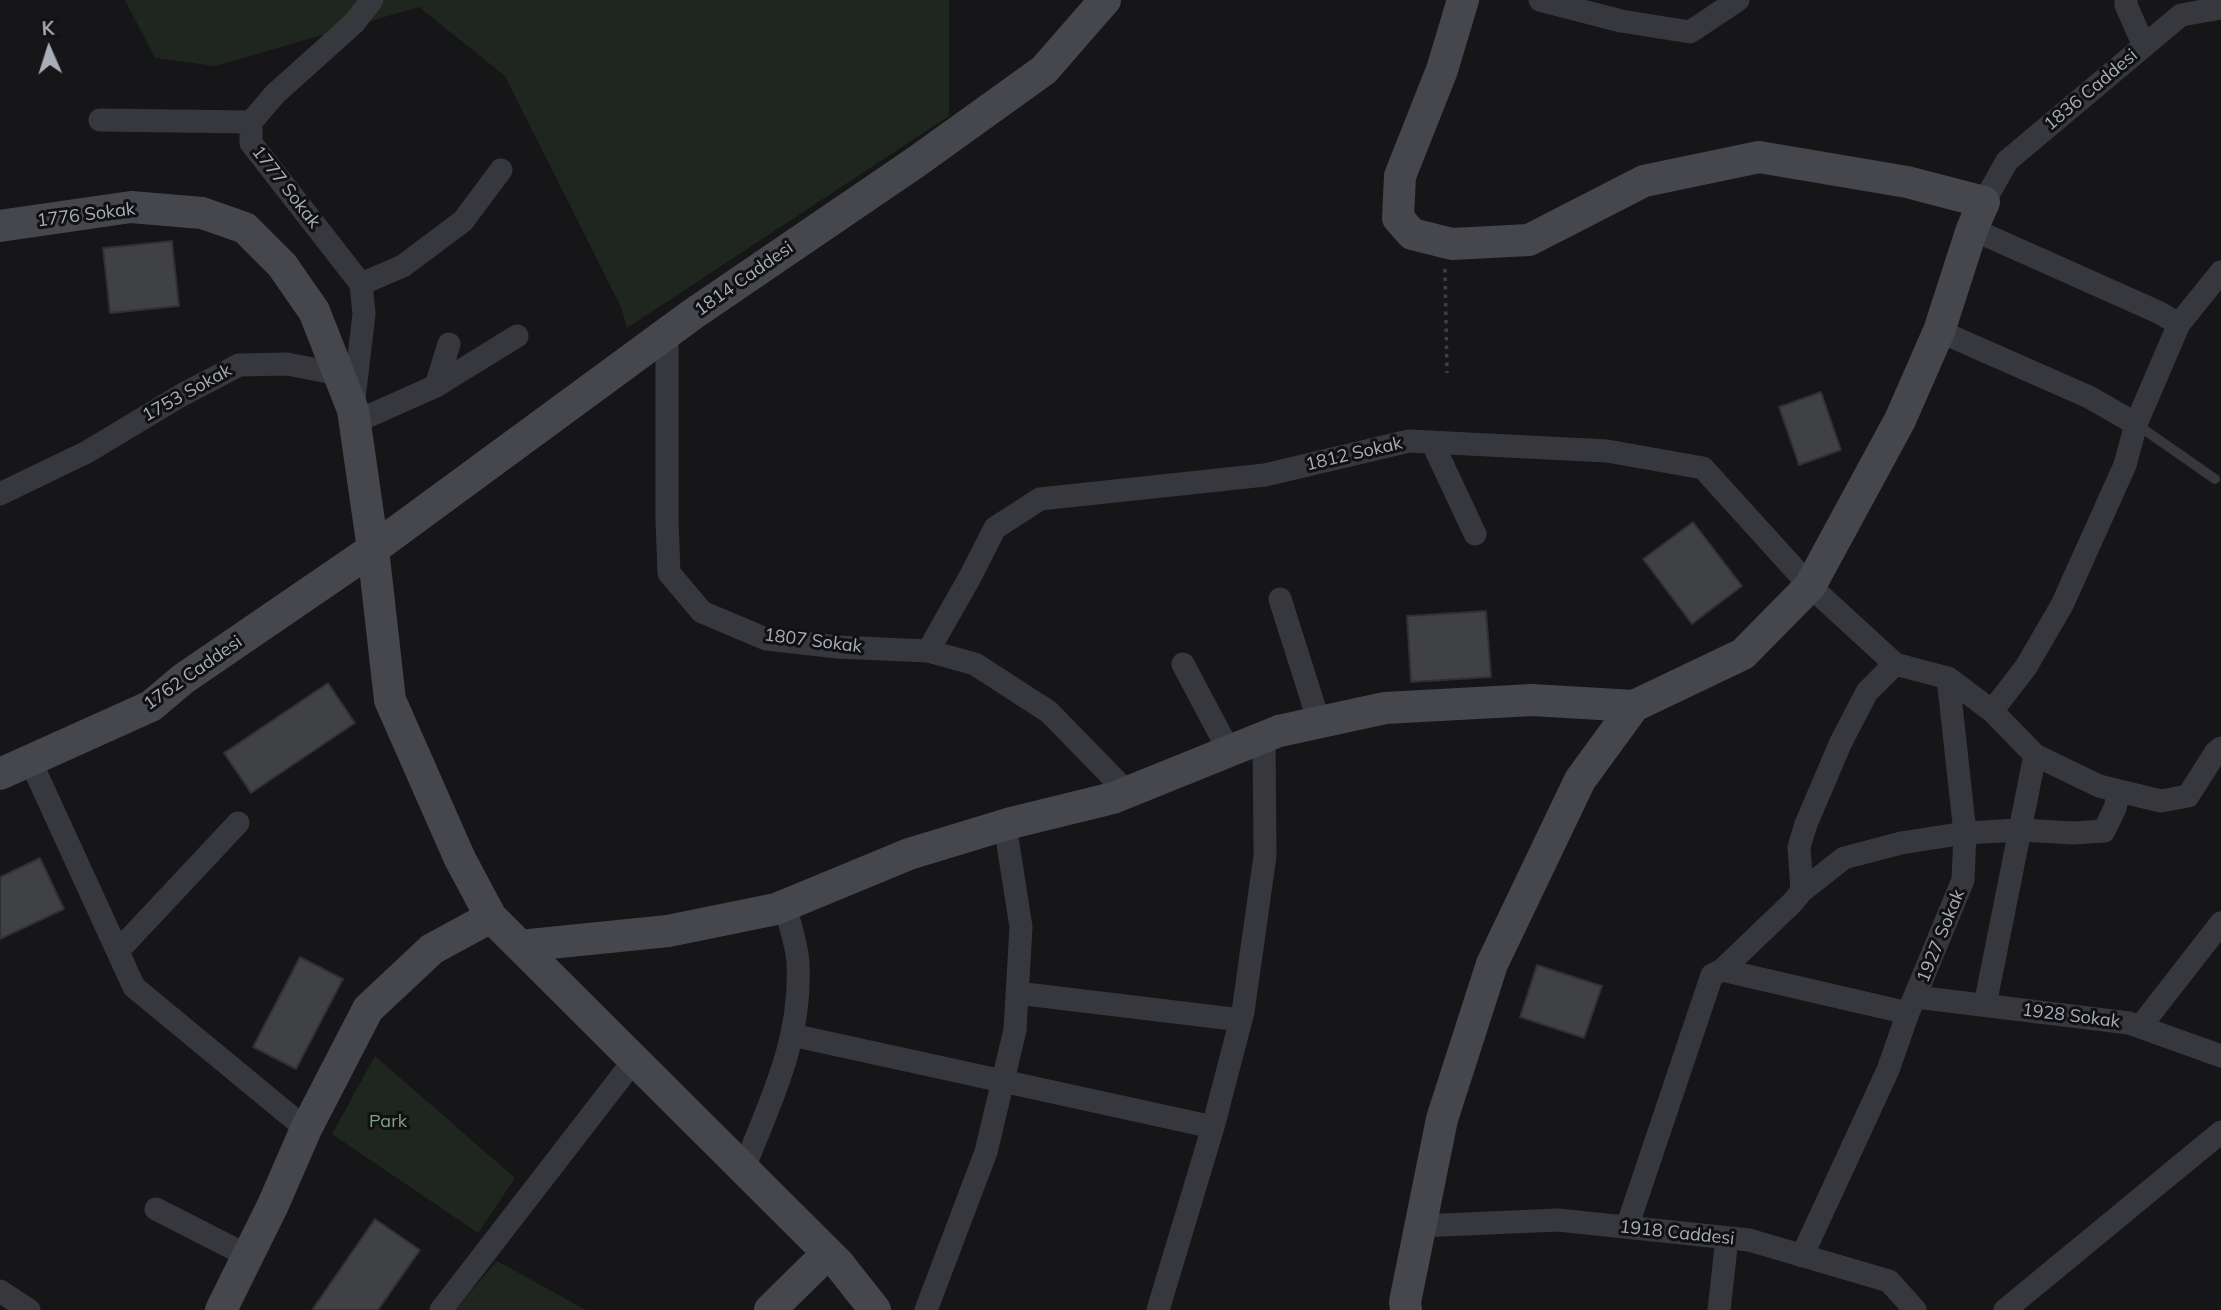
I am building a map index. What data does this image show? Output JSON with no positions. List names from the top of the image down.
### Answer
{
  "streets": {
    "street": [
      "1836 Caddesi",
      "1777 Sokak",
      "1776 Sokak",
      "1814 Caddesi",
      "1753 Sokak",
      "1812 Sokak",
      "1807 Sokak",
      "1762 Caddesi",
      "1927 Sokak",
      "1928 Sokak",
      "1918 Caddesi"
    ]
  },
  "crossings": [
    ["1776 Sokak", "1753 Sokak"],
    ["1814 Caddesi", "1807 Sokak"],
    ["1814 Caddesi", "1762 Caddesi"],
    ["1812 Sokak", "1807 Sokak"],
    ["1927 Sokak", "1928 Sokak"],
    ["1927 Sokak", "1918 Caddesi"]
  ],
  "parks": ["Park"],
  "north": "top"
}
